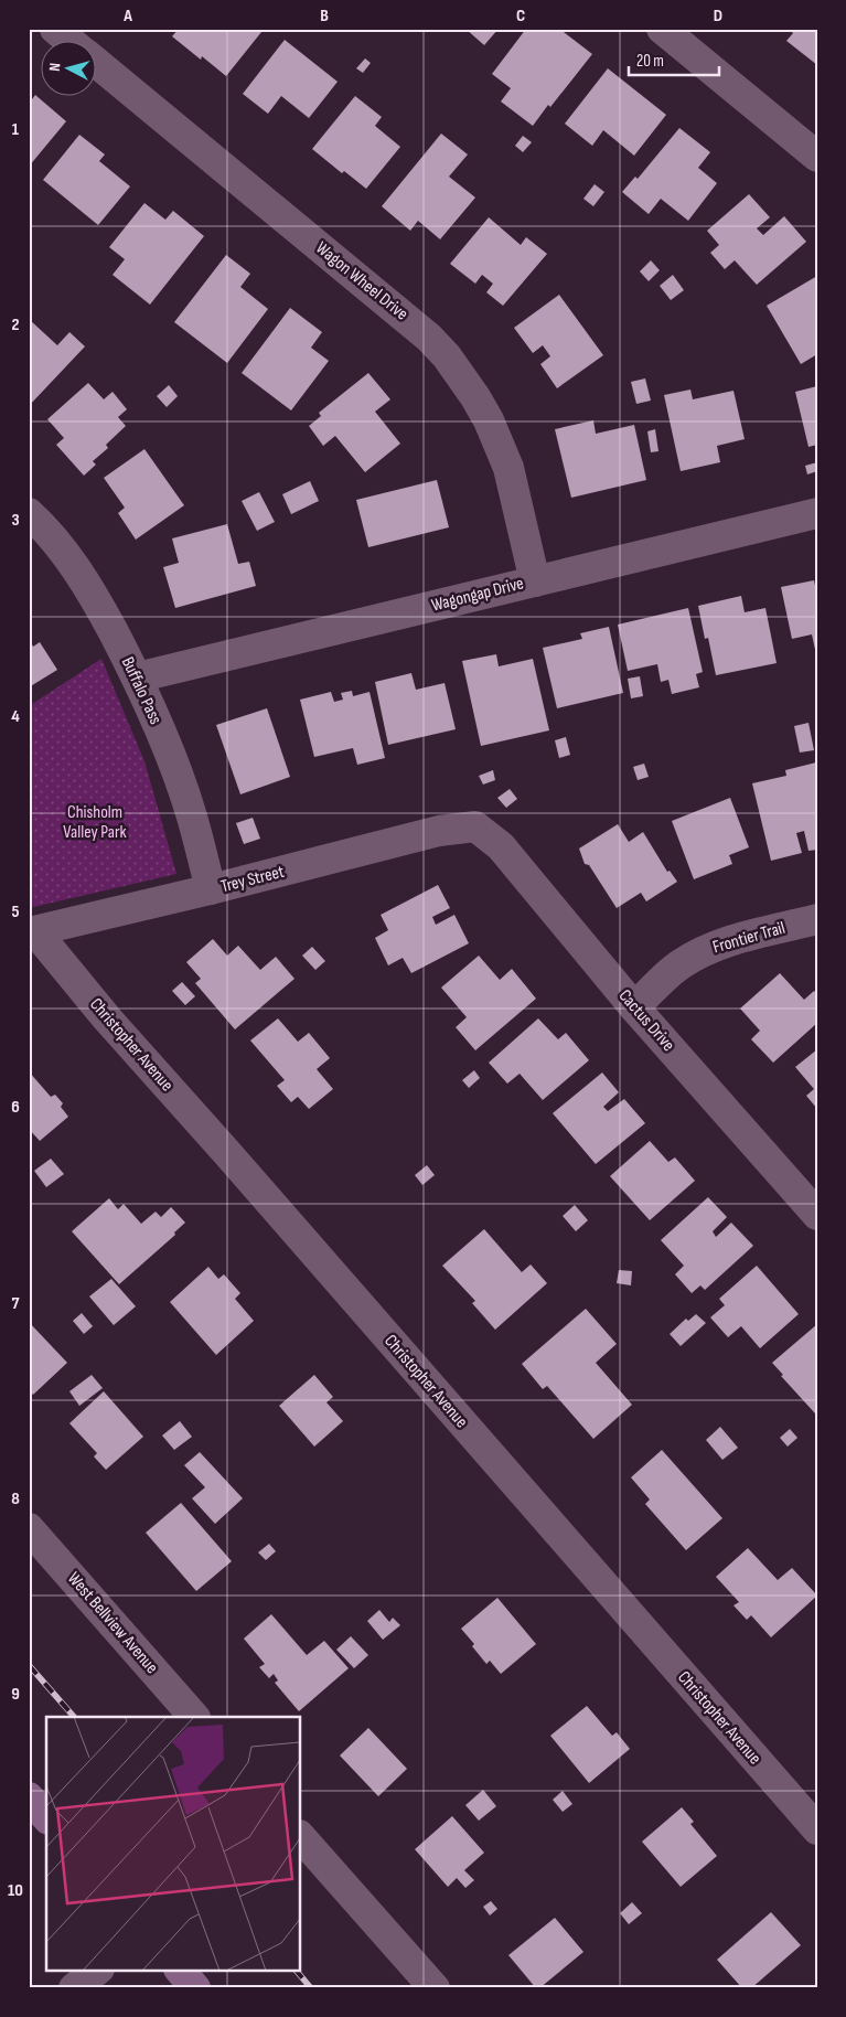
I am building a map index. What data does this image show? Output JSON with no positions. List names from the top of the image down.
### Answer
{
  "streets": {
    "street": [
      "Wagon Wheel Drive",
      "Wagongap Drive",
      "Buffalo Pass",
      "Trey Street",
      "Frontier Trail",
      "Cactus Drive",
      "Christopher Avenue",
      "West Bellview Avenue"
    ]
  },
  "crossings": [
    ["Wagon Wheel Drive", "Wagongap Drive"],
    ["Wagongap Drive", "Buffalo Pass"],
    ["Buffalo Pass", "Trey Street"],
    ["Trey Street", "Cactus Drive"],
    ["Trey Street", "Christopher Avenue"],
    ["Frontier Trail", "Cactus Drive"]
  ],
  "parks": ["Chisholm Valley Park"],
  "scale_bar": "20 m",
  "north": "left",
  "grid": {
    "columns": [
      "A",
      "B",
      "C",
      "D"
    ],
    "rows": [
      "1",
      "2",
      "3",
      "4",
      "5",
      "6",
      "7",
      "8",
      "9",
      "10"
    ]
  }
}
